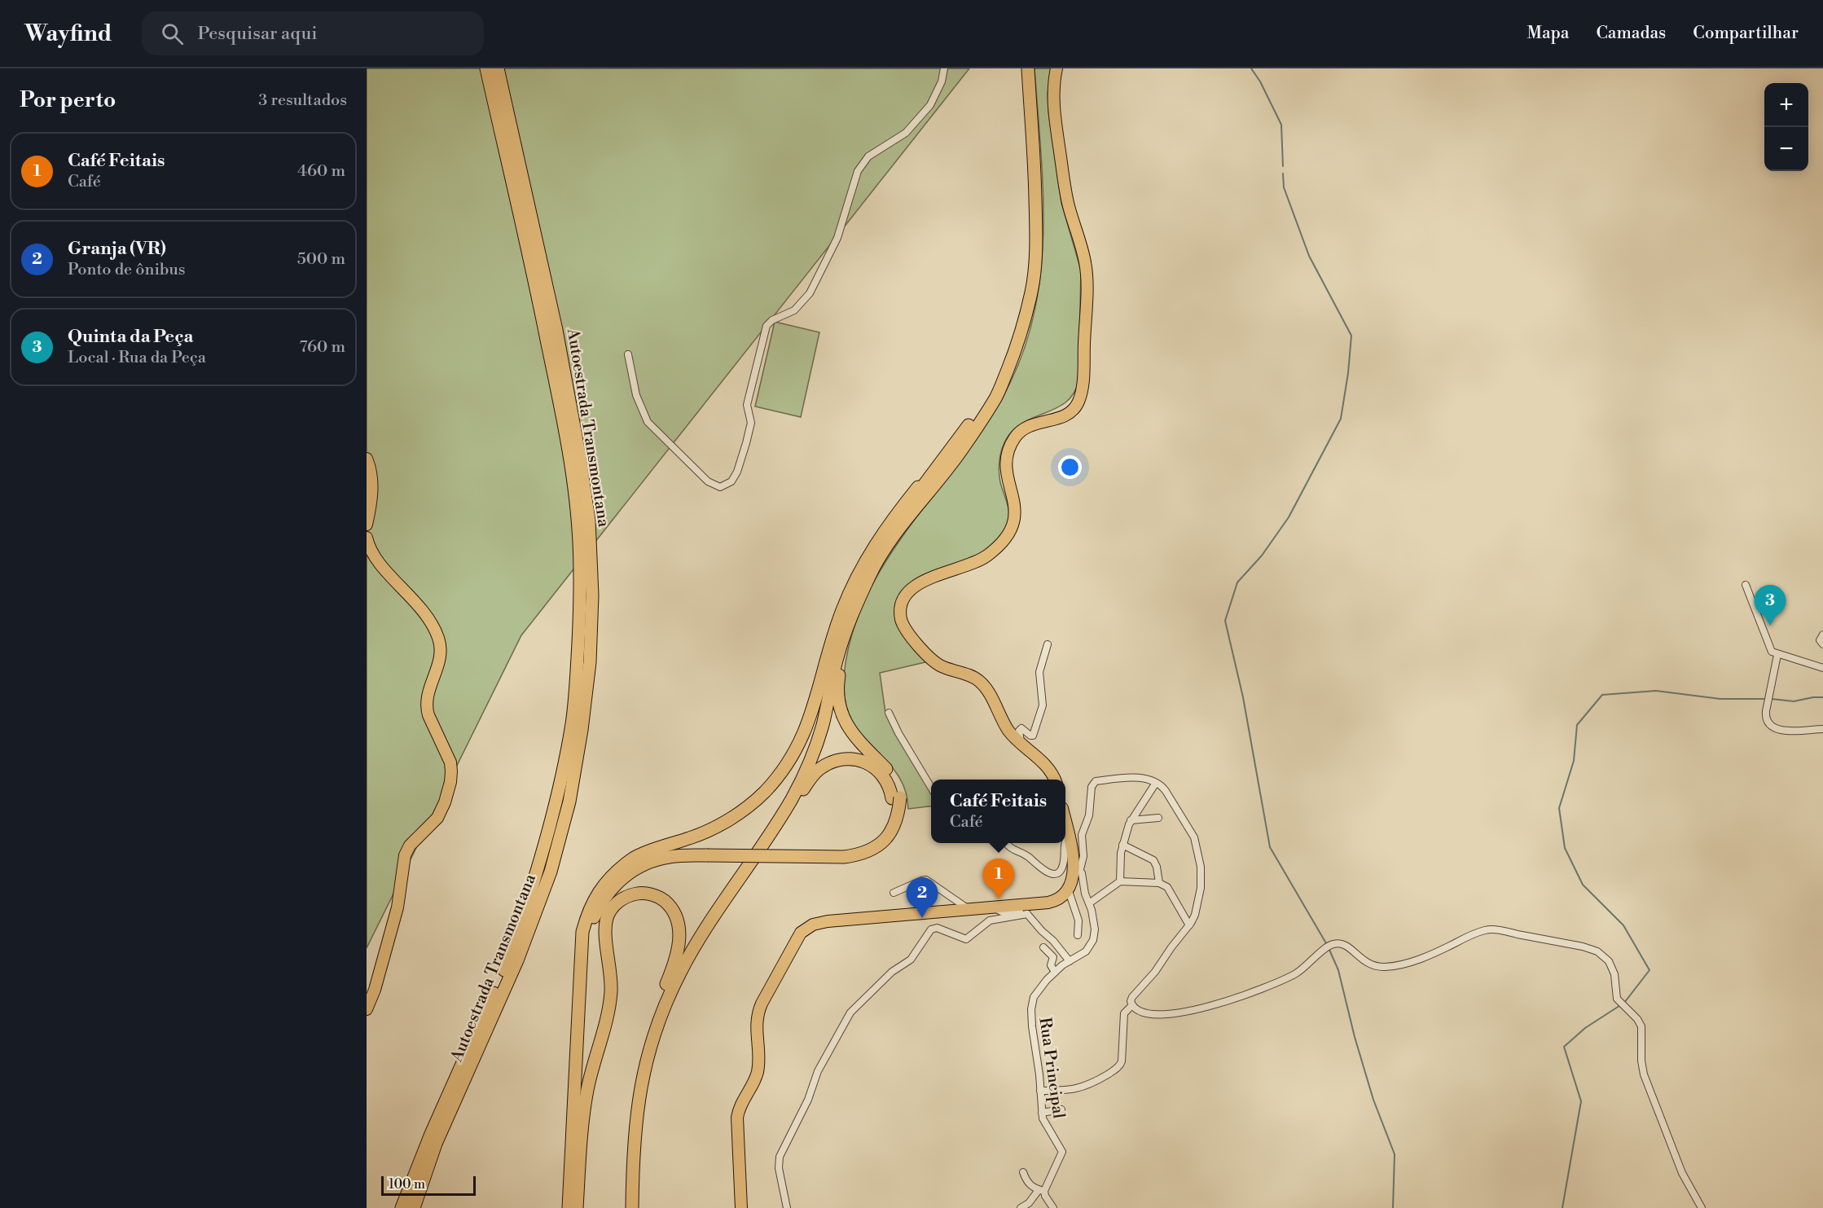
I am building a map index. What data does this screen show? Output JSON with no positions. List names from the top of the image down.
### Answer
{
  "streets": {
    "highway": ["Autoestrada Transmontana"],
    "street": ["Rua Principal"]
  },
  "scale_bar": "100 m",
  "page": {
    "header": "Wayfind",
    "search": "Pesquisar aqui",
    "nav": ["Mapa", "Camadas", "Compartilhar"],
    "heading": ["Por perto", "3 resultados"],
    "map_buttons": ["+", "−"],
    "list": [
      {
        "mark": "1",
        "name": "Café Feitais",
        "note": "Café",
        "value": "460 m"
      },
      {
        "mark": "2",
        "name": "Granja (VR)",
        "note": "Ponto de ônibus",
        "value": "500 m"
      },
      {
        "mark": "3",
        "name": "Quinta da Peça",
        "note": "Local · Rua da Peça",
        "value": "760 m"
      }
    ],
    "pins": ["3", "1", "2"],
    "popup": ["Café Feitais", "Café"],
    "scale": "100 m"
  }
}
